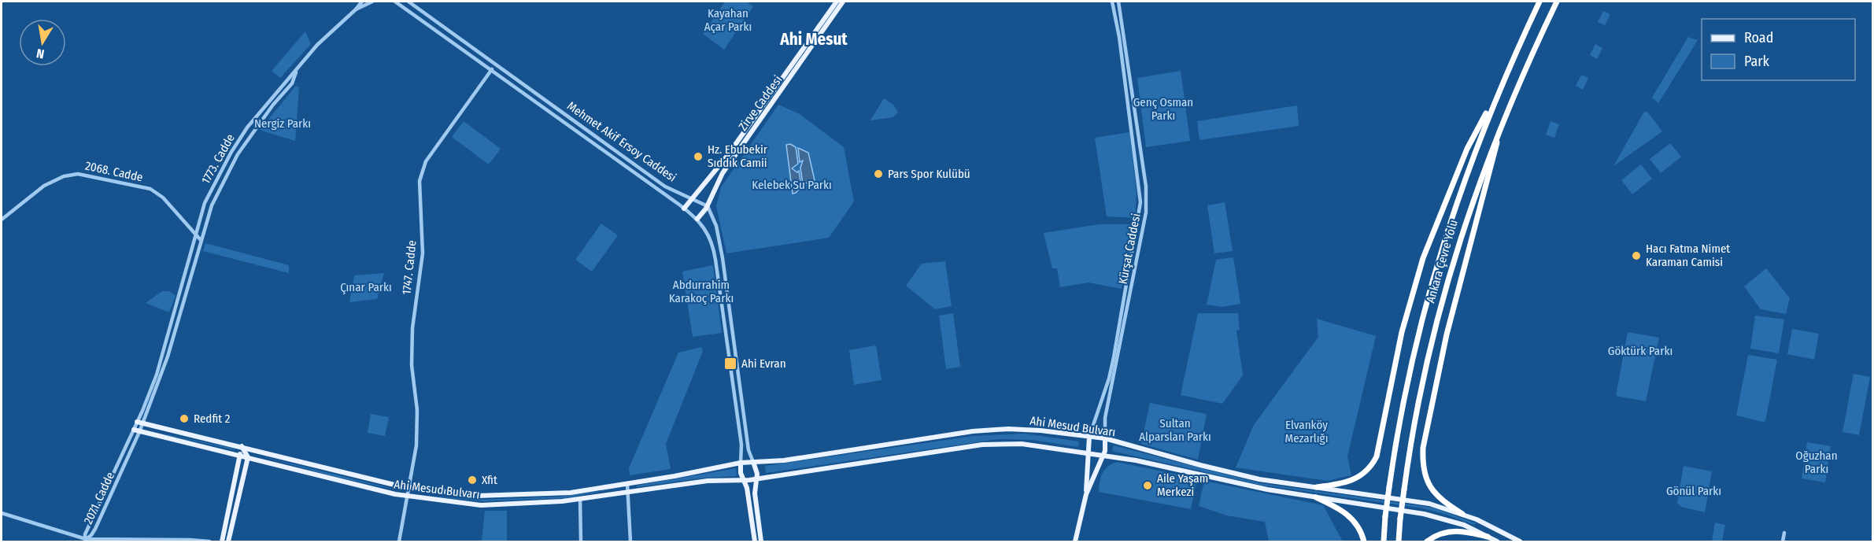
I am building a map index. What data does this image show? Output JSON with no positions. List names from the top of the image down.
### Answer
{
  "streets": {
    "highway": ["Ankara Çevre Yolu"],
    "main road": ["Zirve Caddesi", "Kürşat Caddesi", "Ahi Mesud Bulvarı"],
    "street": [
      "Mehmet Akif Ersoy Caddesi",
      "1773. Cadde",
      "2068. Cadde",
      "1747. Cadde",
      "2071. Cadde"
    ]
  },
  "crossings": [
    ["Zirve Caddesi", "Mehmet Akif Ersoy Caddesi"],
    ["Mehmet Akif Ersoy Caddesi", "1747. Cadde"],
    ["Mehmet Akif Ersoy Caddesi", "Ahi Mesud Bulvarı"],
    ["1773. Cadde", "2068. Cadde"],
    ["1773. Cadde", "2071. Cadde"],
    ["Kürşat Caddesi", "Ahi Mesud Bulvarı"],
    ["1747. Cadde", "Ahi Mesud Bulvarı"],
    ["Ahi Mesud Bulvarı", "2071. Cadde"]
  ],
  "districts": ["Ahi Mesut"],
  "parks": [
    "Kayahan Açar Parkı",
    "Genç Osman Parkı",
    "Nergiz Parkı",
    "Kelebek Su Parkı",
    "Abdurrahim Karakoç Parkı",
    "Çınar Parkı",
    "Göktürk Parkı",
    "Sultan Alparslan Parkı",
    "Elvanköy Mezarlığı",
    "Oğuzhan Parkı",
    "Gönül Parkı"
  ],
  "places": {
    "other": [
      "Hz. Ebubekir Sıddık Camii",
      "Pars Spor Kulübü",
      "Hacı Fatma Nimet Karaman Camisi",
      "Redfit 2",
      "Xfit",
      "Aile Yaşam Merkezi"
    ],
    "transit": ["Ahi Evran"]
  },
  "legend": ["Road", "Park"],
  "north": "bottom"
}
